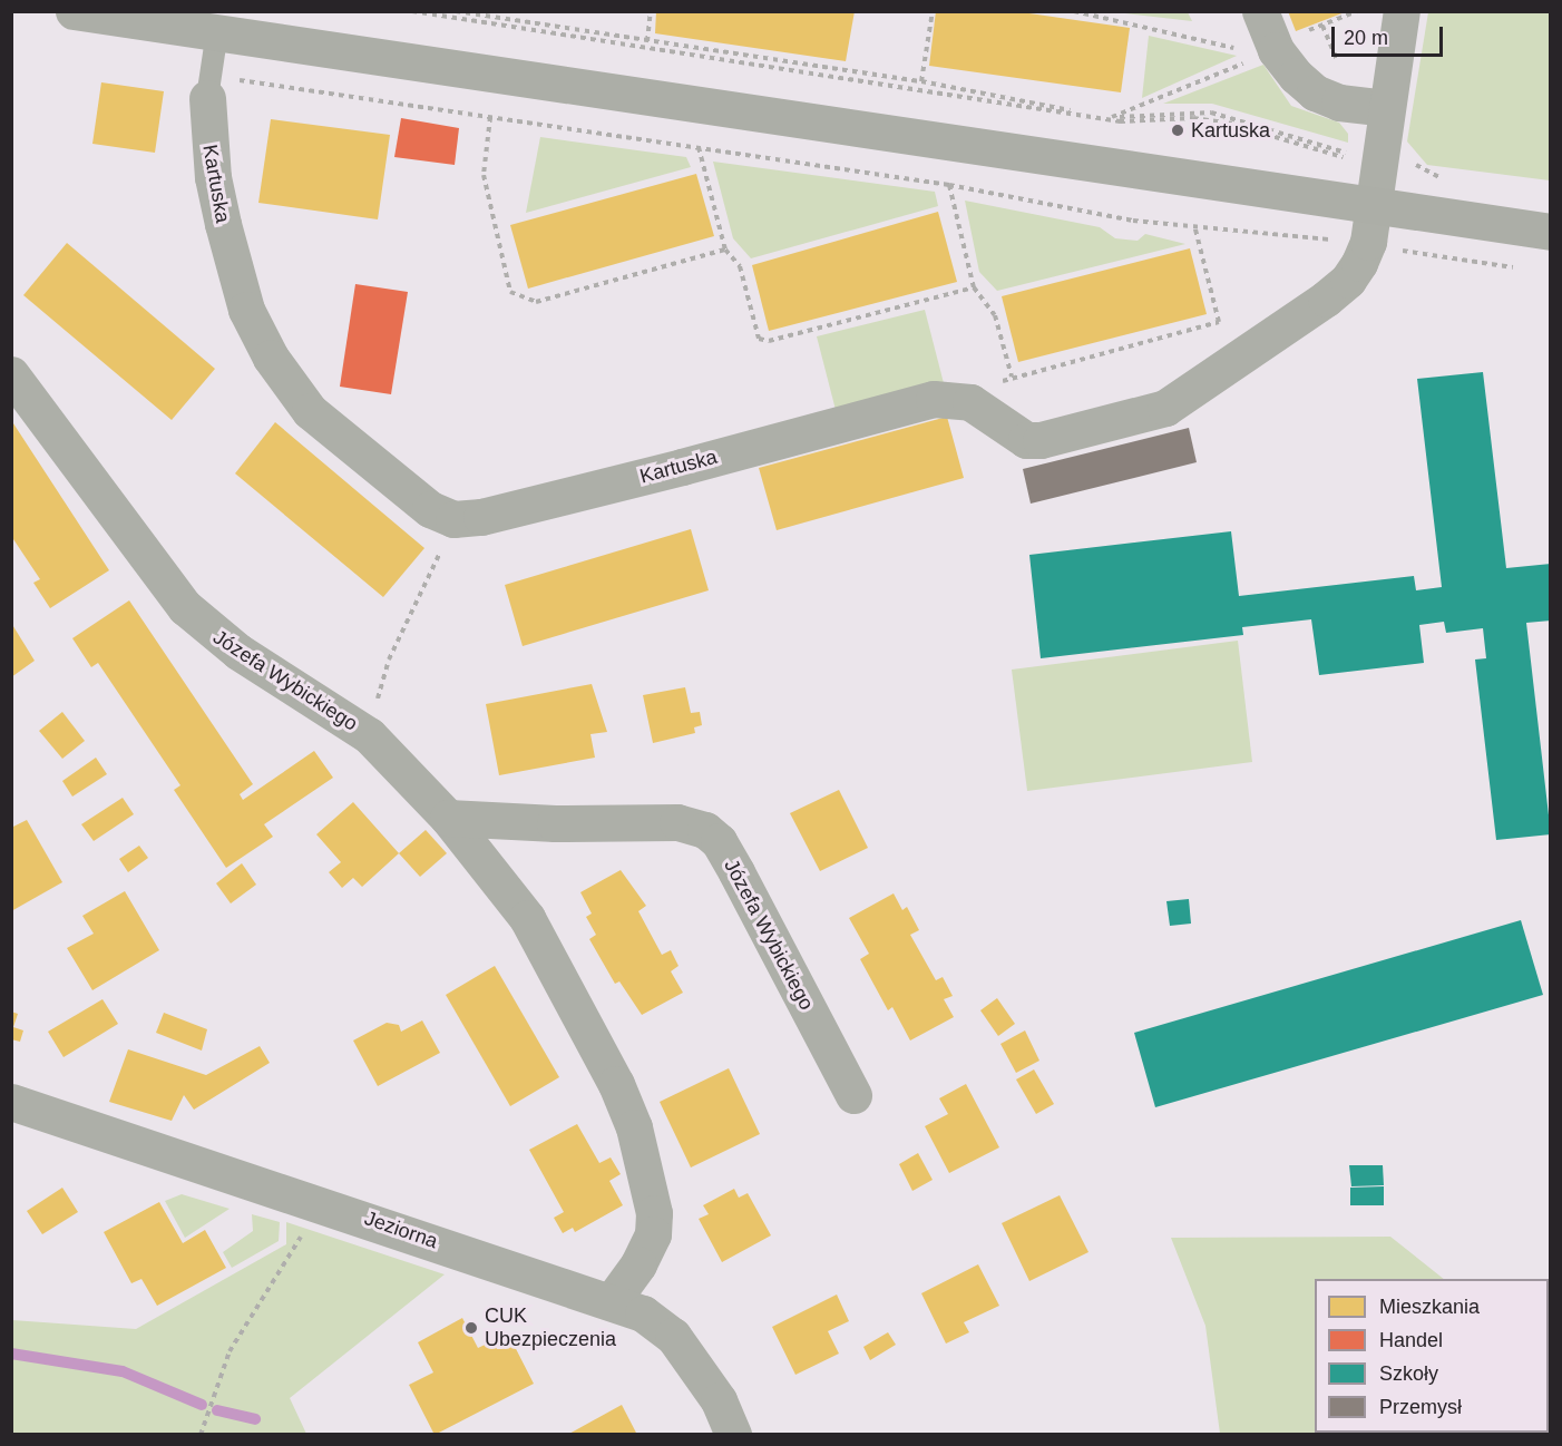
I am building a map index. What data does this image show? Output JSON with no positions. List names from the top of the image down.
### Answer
{
  "streets": {
    "street": ["Kartuska", "Józefa Wybickiego", "Jeziorna"]
  },
  "crossings": [
    ["Józefa Wybickiego", "Jeziorna"]
  ],
  "places": ["Kartuska", "CUK Ubezpieczenia"],
  "legend": [
    "Mieszkania",
    "Handel",
    "Szkoły",
    "Przemysł"
  ],
  "scale_bar": "20 m"
}
